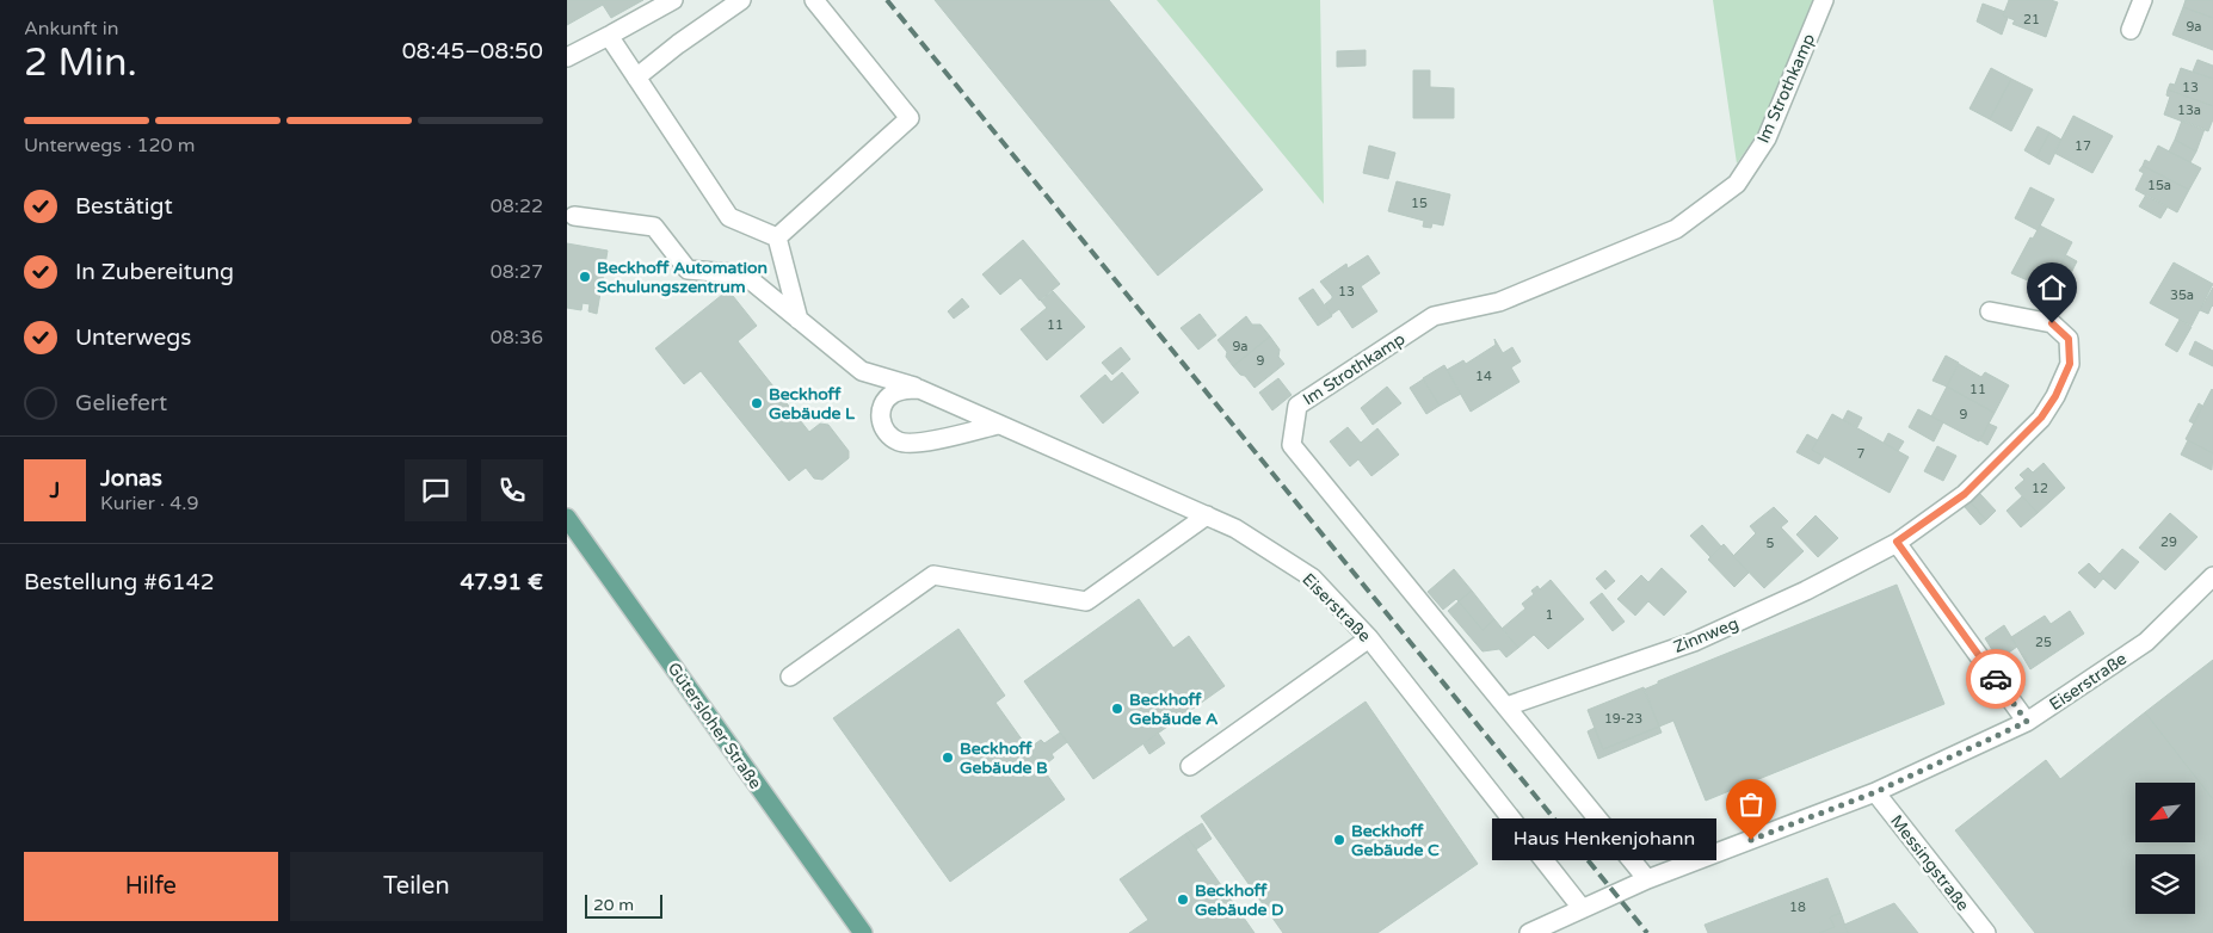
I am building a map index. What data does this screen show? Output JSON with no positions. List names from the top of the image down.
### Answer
{
  "streets": {
    "main road": ["Gütersloher Straße"],
    "street": [
      "Im Strothkamp",
      "Eiserstraße",
      "Zinnweg",
      "Messingstraße"
    ]
  },
  "crossings": [
    ["Im Strothkamp", "Eiserstraße"],
    ["Im Strothkamp", "Zinnweg"],
    ["Eiserstraße", "Messingstraße"]
  ],
  "places": [
    "Beckhoff Automation Schulungszentrum",
    "Beckhoff Gebäude L",
    "Beckhoff Gebäude A",
    "Beckhoff Gebäude B",
    "Beckhoff Gebäude C",
    "Haus Henkenjohann",
    "Beckhoff Gebäude D"
  ],
  "house_numbers": [
    "21",
    "9a",
    "13",
    "13a",
    "17",
    "15a",
    "15",
    "13",
    "35a",
    "11",
    "9a",
    "9",
    "14",
    "11",
    "9",
    "7",
    "12",
    "29",
    "5",
    "1",
    "25",
    "19-23",
    "18"
  ],
  "scale_bar": "20 m",
  "north": "bottom left",
  "page": {
    "heading": ["2 Min.", "Ankunft in", "08:45–08:50"],
    "panel": [
      "Jonas",
      "Kurier · 4.9",
      "Bestellung #6142",
      "47.91 €"
    ],
    "bar": "Unterwegs · 120 m",
    "list": [
      ["Bestätigt", "08:22"],
      ["In Zubereitung", "08:27"],
      ["Unterwegs", "08:36"],
      "Geliefert"
    ],
    "round": "J",
    "bubble": "Haus Henkenjohann",
    "buttons": ["Hilfe", "Teilen"],
    "scale": "20 m"
  }
}
